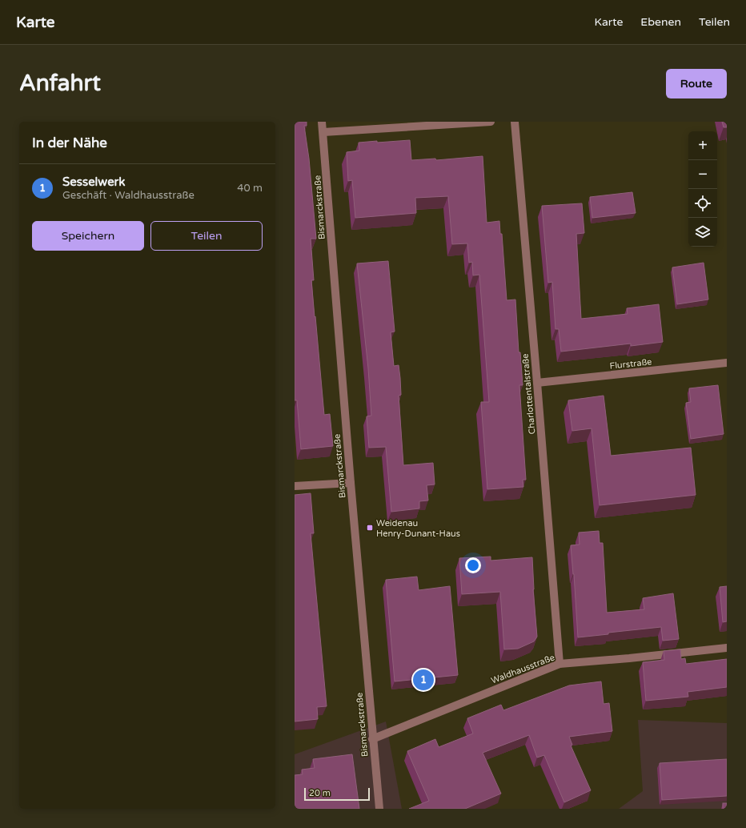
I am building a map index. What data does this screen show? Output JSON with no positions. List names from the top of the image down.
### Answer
{
  "streets": {
    "street": [
      "Bismarckstraße",
      "Flurstraße",
      "Charlottentalstraße",
      "Waldhausstraße"
    ]
  },
  "crossings": [
    ["Bismarckstraße", "Waldhausstraße"],
    ["Flurstraße", "Charlottentalstraße"],
    ["Charlottentalstraße", "Waldhausstraße"]
  ],
  "places": {
    "transit": ["Weidenau Henry-Dunant-Haus"]
  },
  "scale_bar": "20 m",
  "page": {
    "header": "Karte",
    "nav": ["Karte", "Ebenen", "Teilen"],
    "buttons": [
      "Route",
      ["Speichern", "Teilen"]
    ],
    "title": "Anfahrt",
    "heading": "In der Nähe",
    "map_buttons": ["+", "−"],
    "list": [
      {
        "mark": "1",
        "name": "Sesselwerk",
        "note": "Geschäft · Waldhausstraße",
        "value": "40 m"
      }
    ],
    "pins": "1",
    "scale": "20 m"
  }
}
